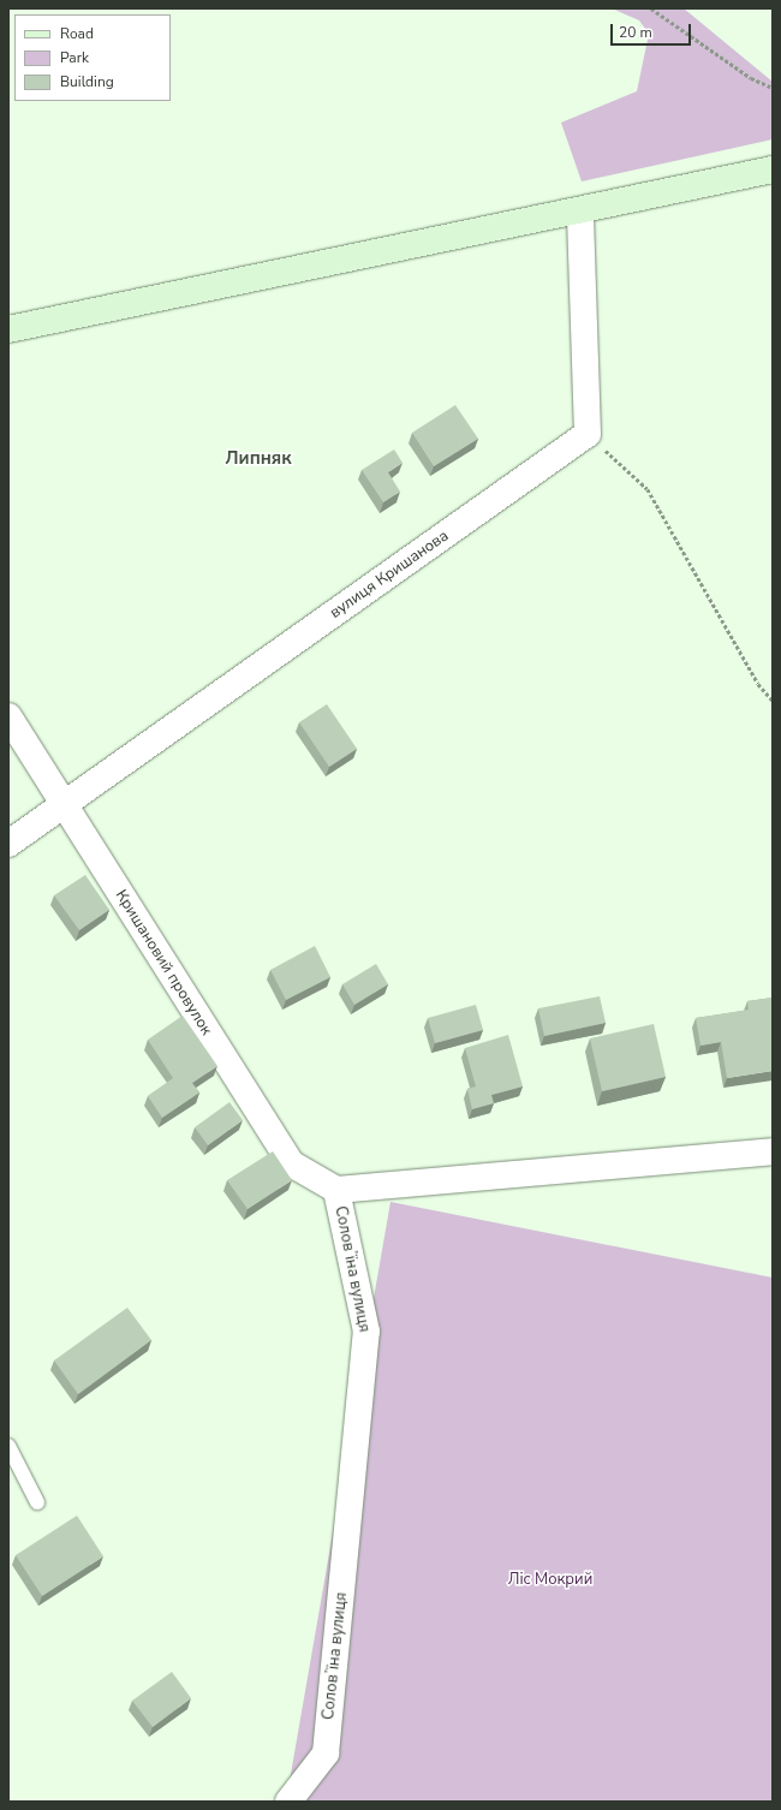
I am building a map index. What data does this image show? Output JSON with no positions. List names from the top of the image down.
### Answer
{
  "streets": {
    "street": ["вулиця Кришанова", "Кришановий провулок", "Соловʼїна вулиця"]
  },
  "crossings": [
    ["вулиця Кришанова", "Кришановий провулок"],
    ["Кришановий провулок", "Соловʼїна вулиця"]
  ],
  "districts": ["Липняк"],
  "parks": ["Ліс Мокрий"],
  "legend": ["Road", "Park", "Building"],
  "scale_bar": "20 m"
}
